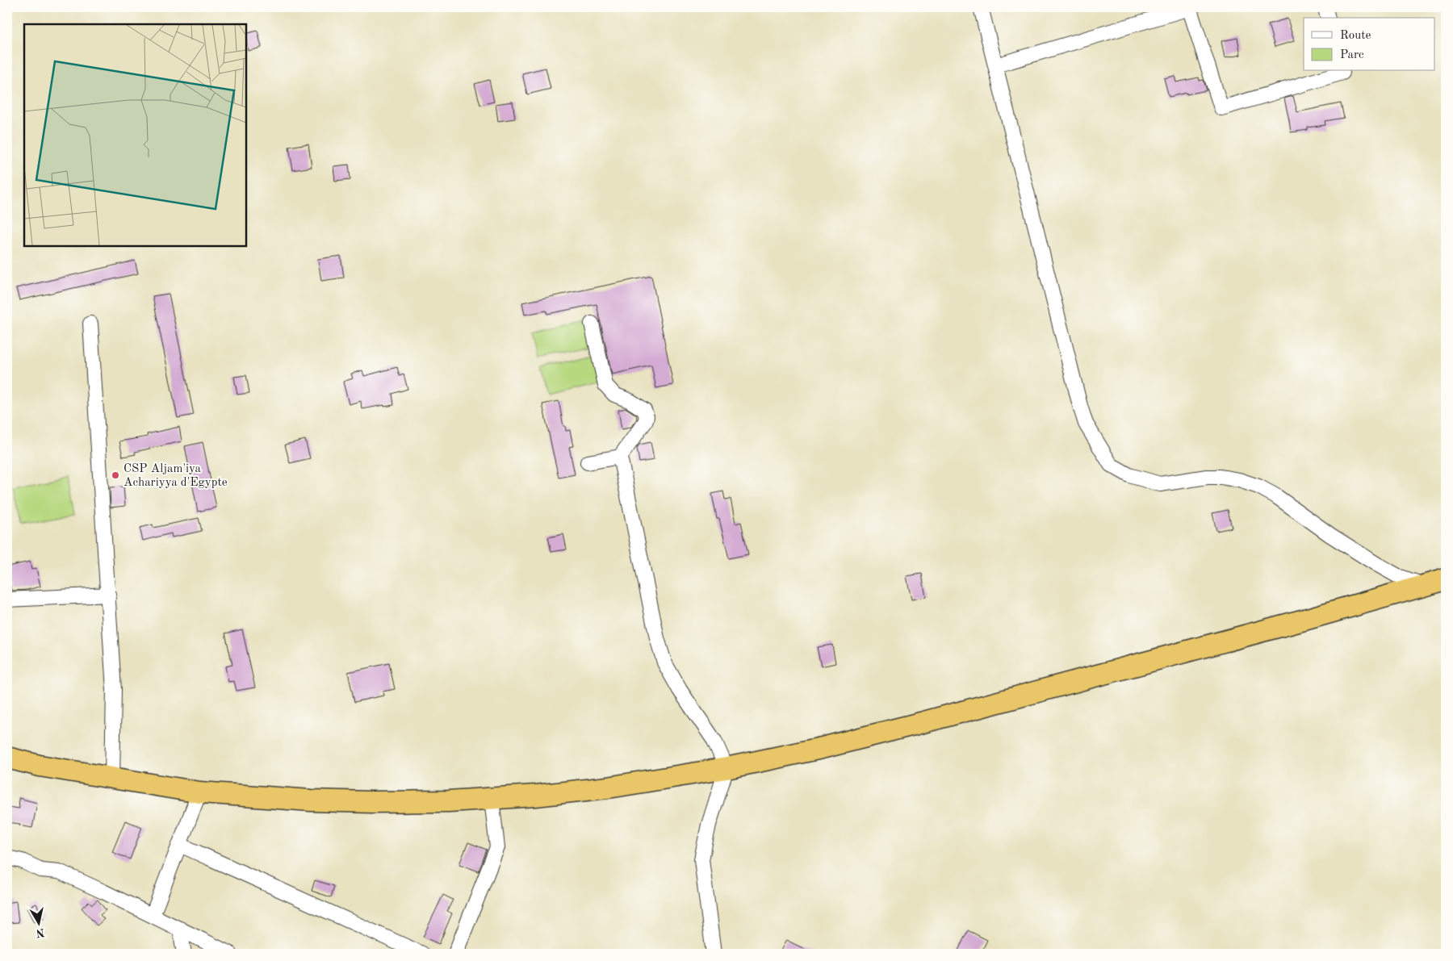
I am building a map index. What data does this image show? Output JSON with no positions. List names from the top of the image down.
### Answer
{
  "places": ["CSP Aljam'iya Achariyya d'Egypte"],
  "legend": ["Route", "Parc"],
  "north": "bottom"
}
